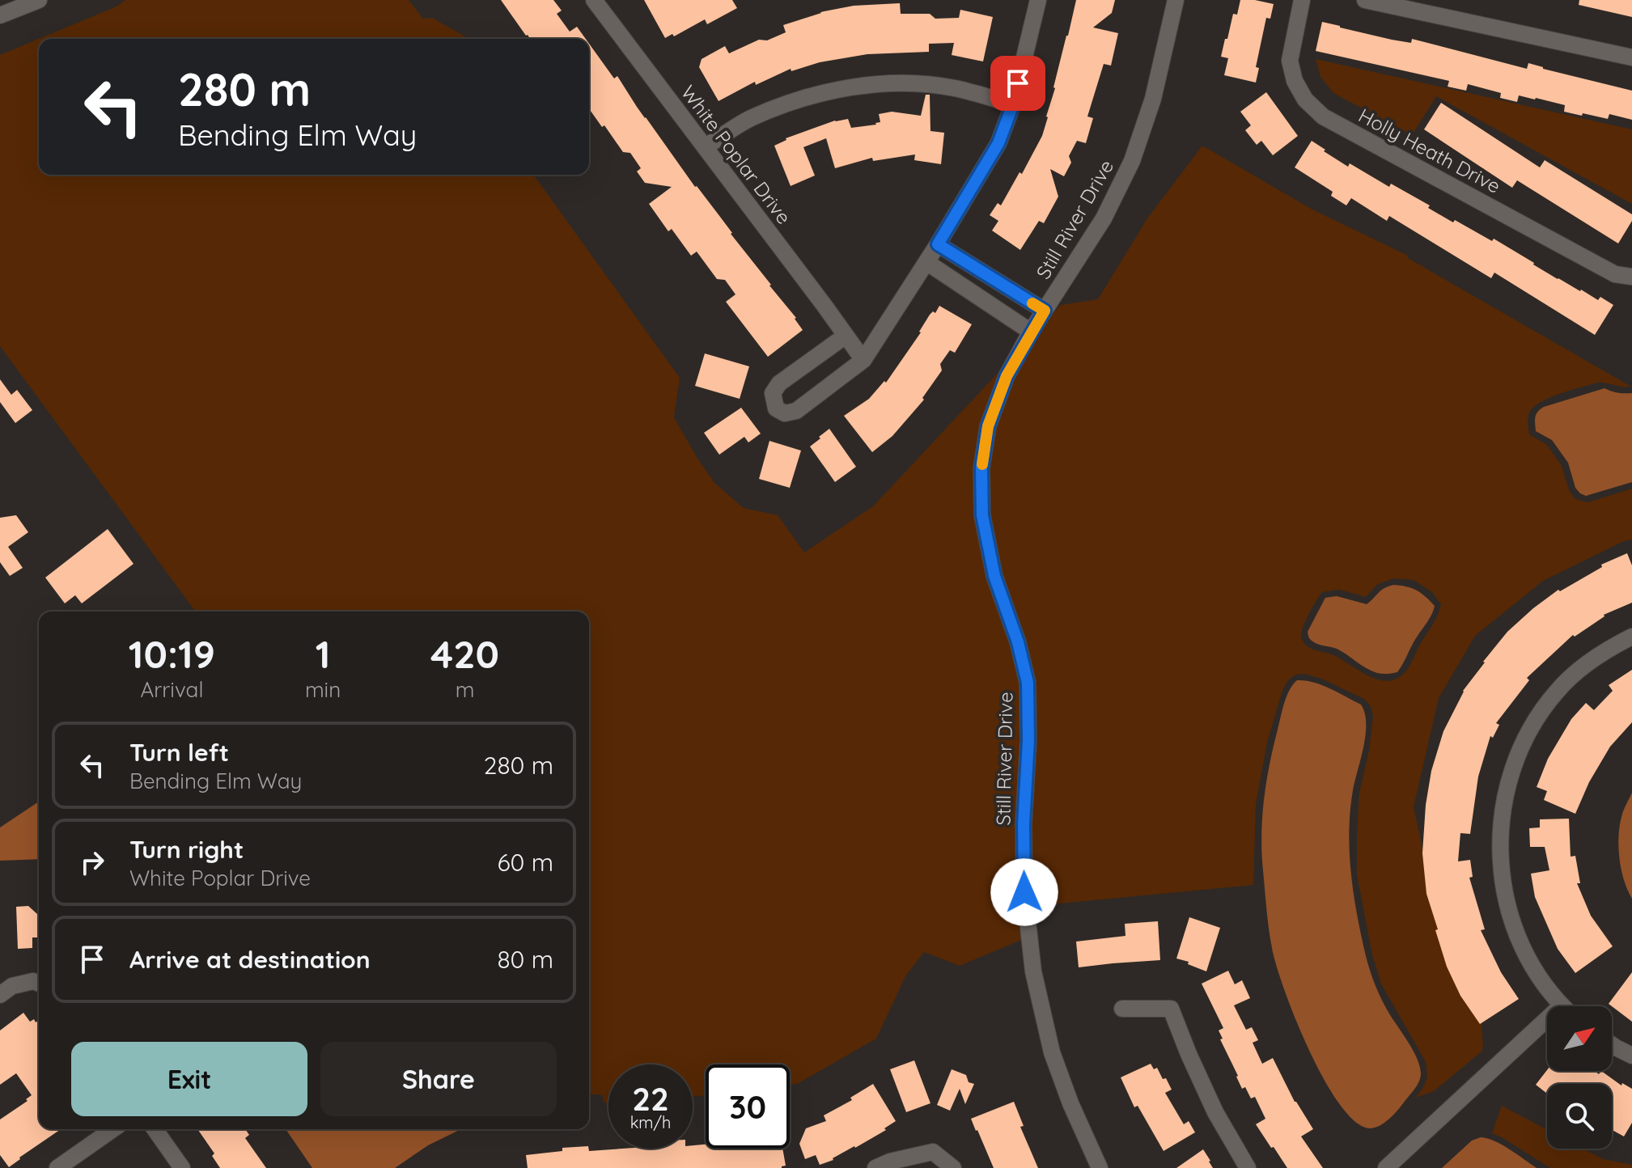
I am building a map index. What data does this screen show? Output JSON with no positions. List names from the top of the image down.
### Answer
{
  "streets": {
    "street": ["Holly Heath Drive", "White Poplar Drive", "Still River Drive"]
  },
  "north": "top right",
  "page": {
    "turn": ["280 m", "Bending Elm Way"],
    "eta": [
      "10:19",
      "Arrival",
      "1",
      "min",
      "420",
      "m"
    ],
    "list": [
      {
        "name": "Turn left",
        "note": "Bending Elm Way",
        "value": "280 m"
      },
      {
        "name": "Turn right",
        "note": "White Poplar Drive",
        "value": "60 m"
      },
      {
        "name": "Arrive at destination",
        "value": "80 m"
      }
    ],
    "buttons": ["Exit", "Share"],
    "speed": "22 km/h",
    "limit": "30"
  }
}
